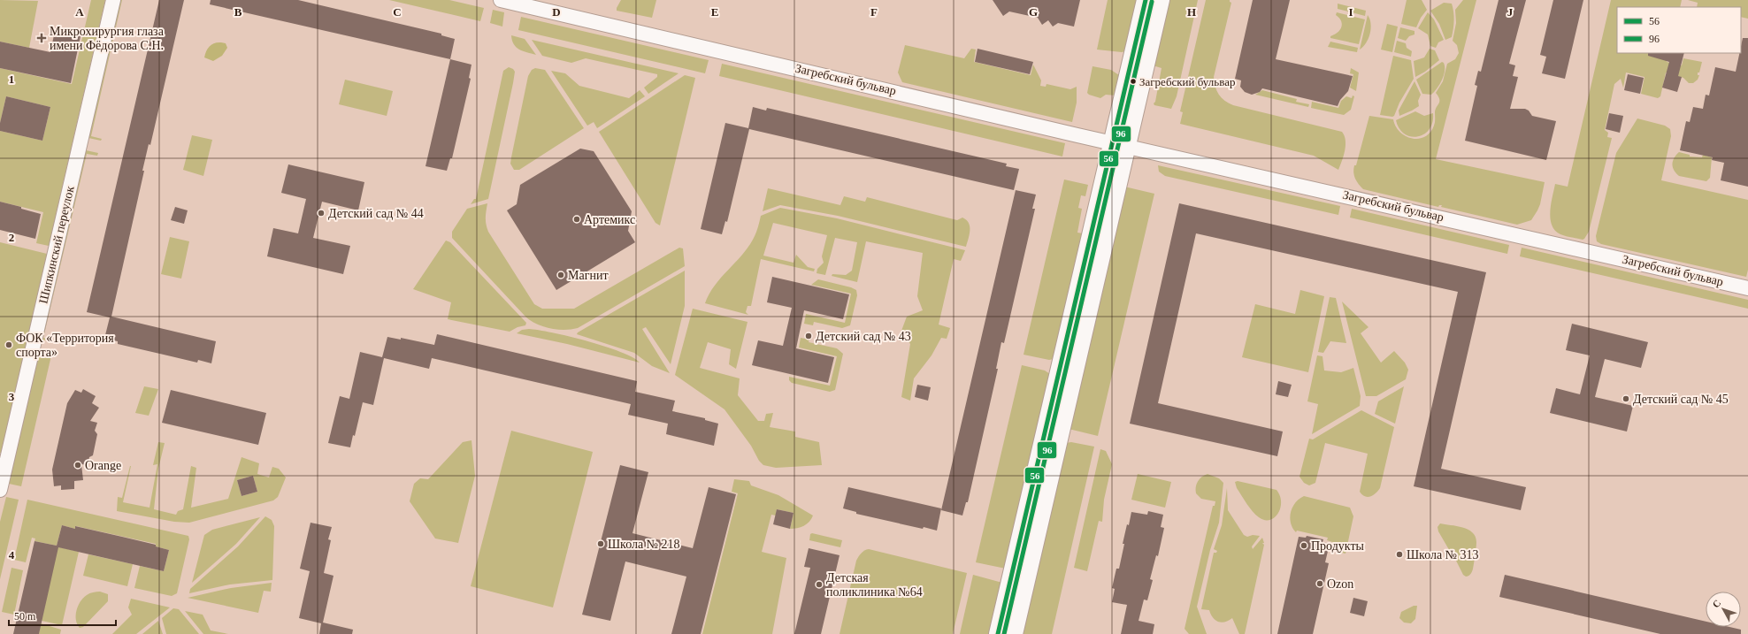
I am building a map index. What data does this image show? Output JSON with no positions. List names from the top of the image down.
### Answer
{
  "streets": {
    "street": ["Загребский бульвар", "Шипкинский переулок"]
  },
  "places": {
    "health": ["Микрохирургия глаза имени Фёдорова С.Н."],
    "other": [
      "Загребский бульвар",
      "Детский сад № 44",
      "Артемикс",
      "Магнит",
      "Детский сад № 43",
      "ФОК «Территория спорта»",
      "Детский сад № 45",
      "Orange",
      "Школа № 218",
      "Продукты",
      "Школа № 313",
      "Ozon",
      "Детская поликлиника №64"
    ]
  },
  "lines": ["transit line 56", "transit line 96"],
  "legend": ["56", "96"],
  "scale_bar": "50 m",
  "north": "top left",
  "grid": {
    "columns": [
      "A",
      "B",
      "C",
      "D",
      "E",
      "F",
      "G",
      "H",
      "I",
      "J"
    ],
    "rows": [
      "1",
      "2",
      "3",
      "4"
    ]
  }
}
